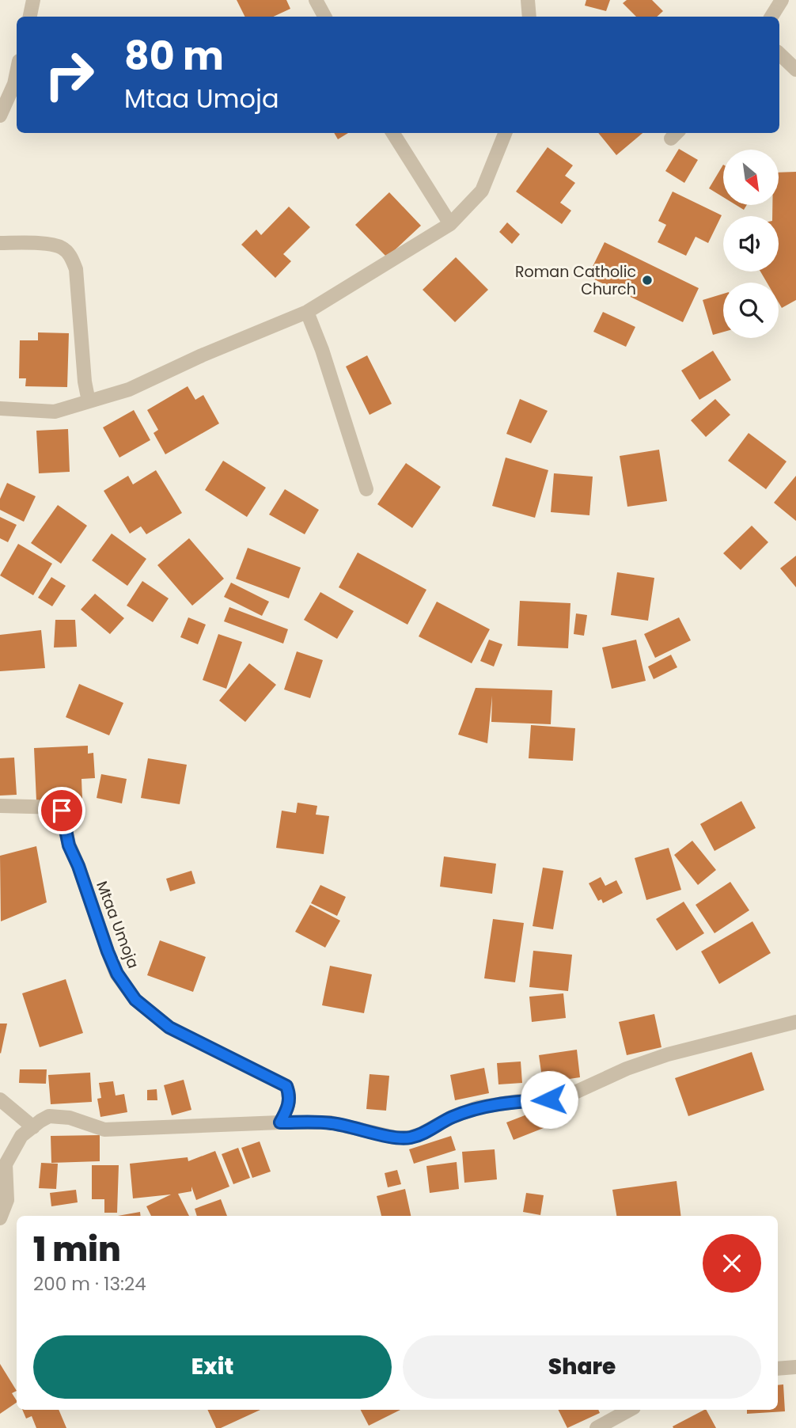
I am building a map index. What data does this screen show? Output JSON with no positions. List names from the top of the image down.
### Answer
{
  "streets": {
    "street": ["Mtaa Umoja"]
  },
  "places": ["Roman Catholic Church"],
  "north": "bottom right",
  "page": {
    "turn": ["80 m", "Mtaa Umoja"],
    "heading": ["1 min", "200 m · 13:24"],
    "buttons": ["Exit", "Share"]
  }
}
